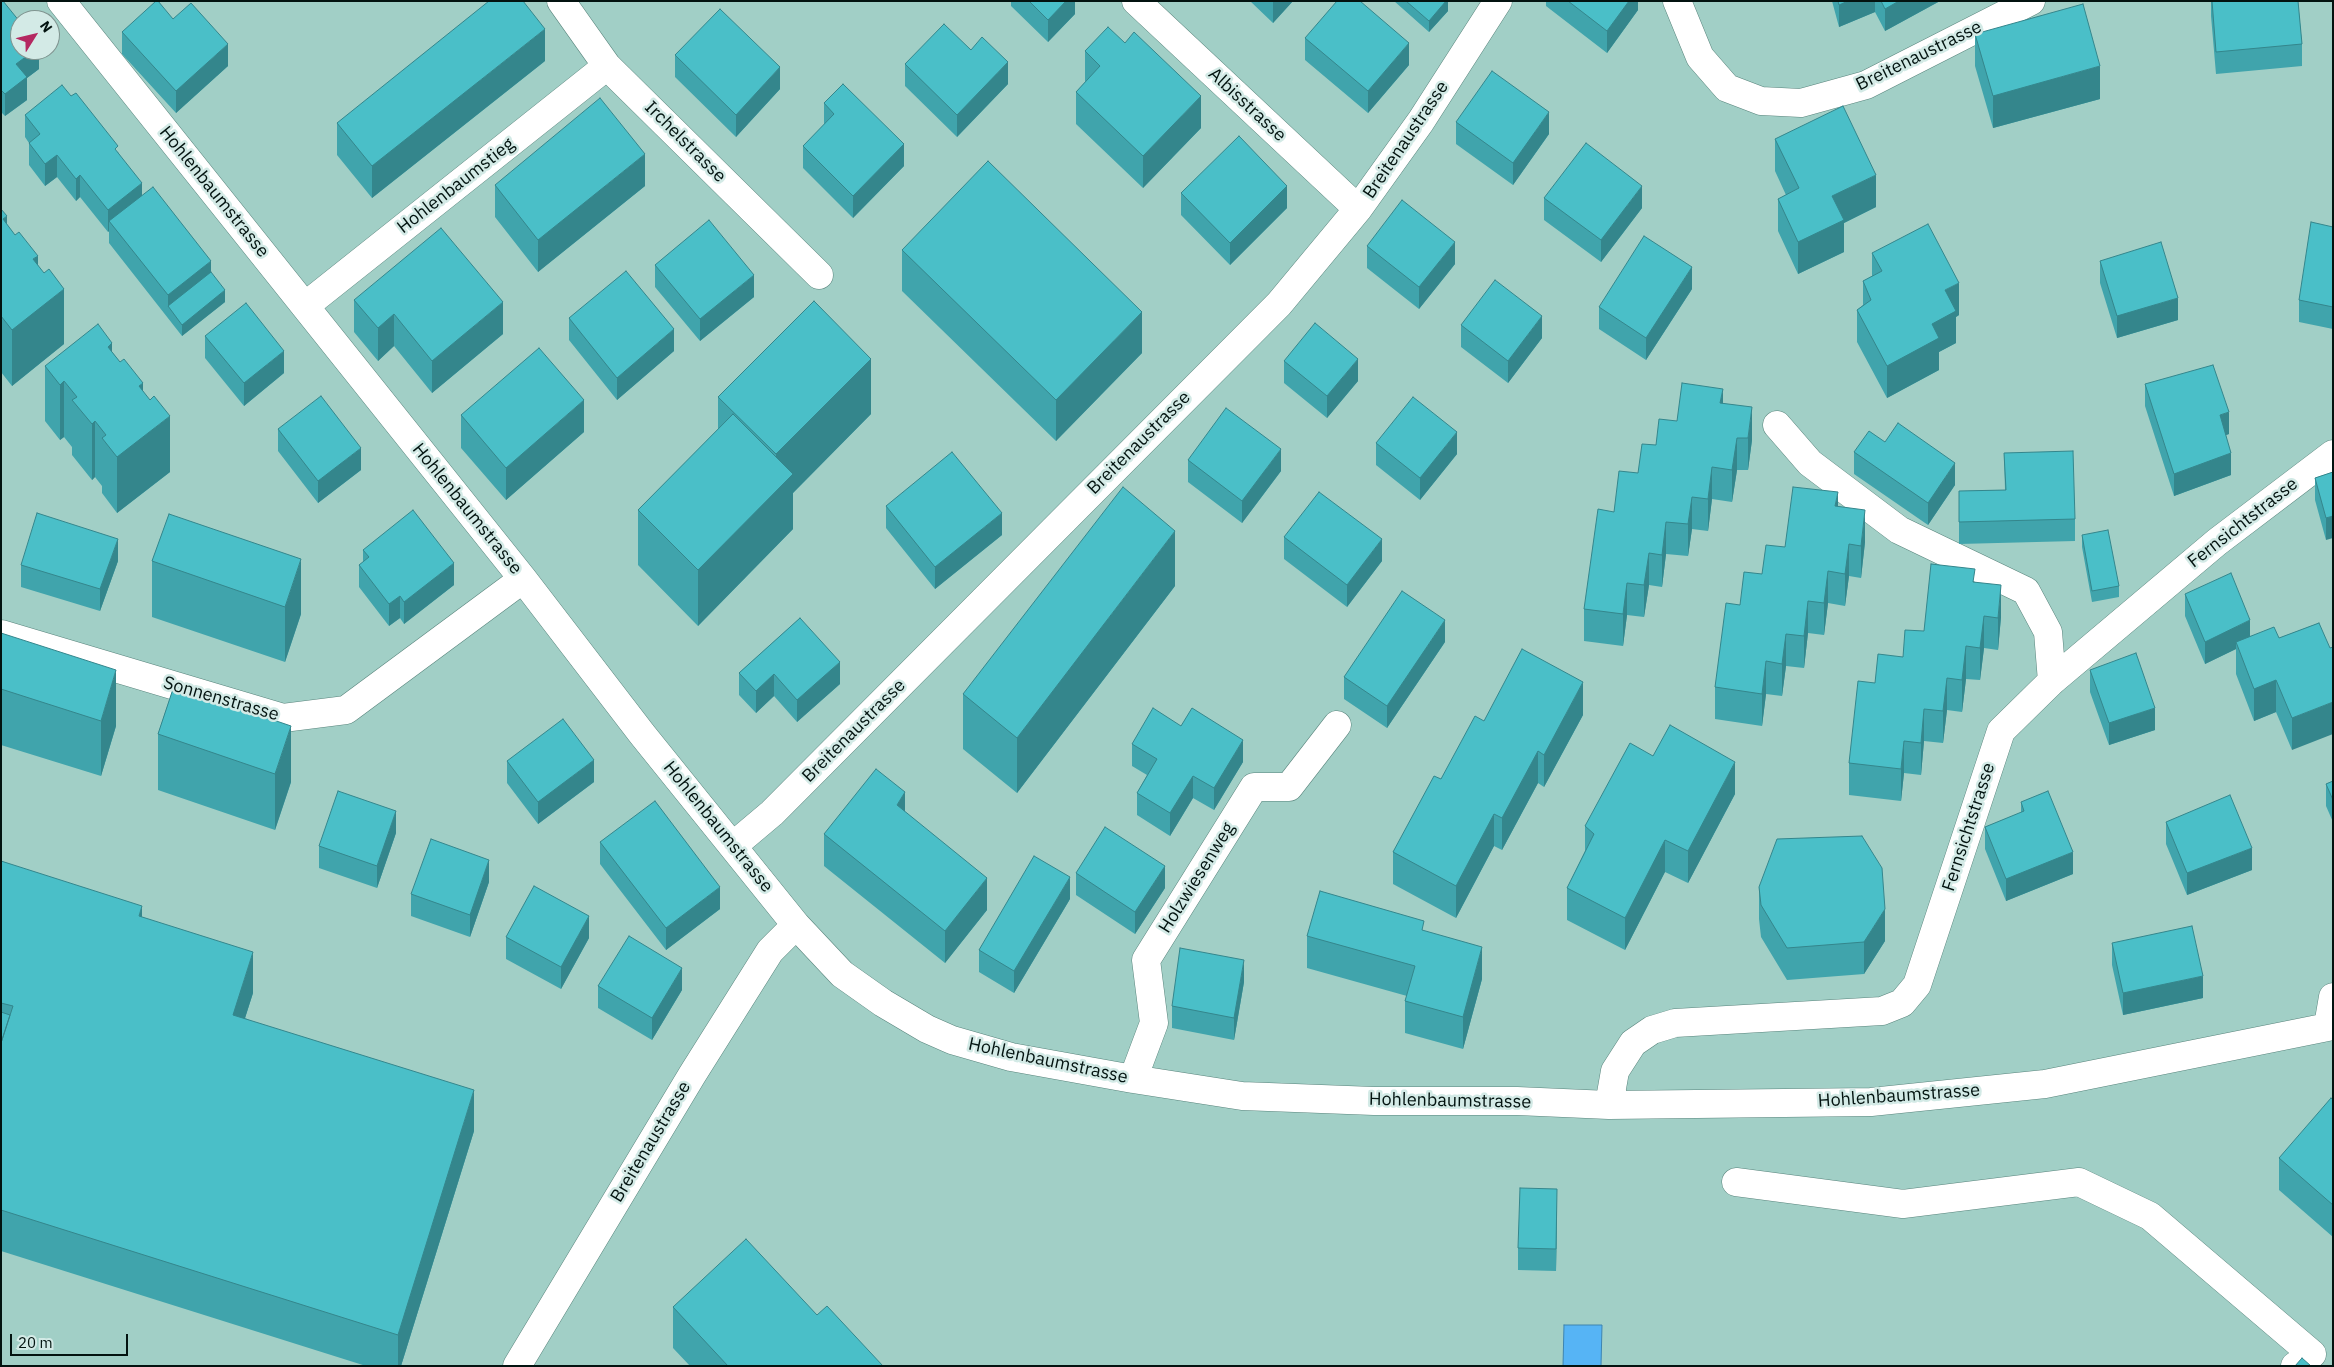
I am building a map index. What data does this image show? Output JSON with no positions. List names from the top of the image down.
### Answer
{
  "streets": {
    "street": [
      "Breitenaustrasse",
      "Albisstrasse",
      "Irchelstrasse",
      "Hohlenbaumstieg",
      "Hohlenbaumstrasse",
      "Fernsichtstrasse",
      "Sonnenstrasse",
      "Holzwiesenweg"
    ]
  },
  "crossings": [
    ["Breitenaustrasse", "Albisstrasse"],
    ["Breitenaustrasse", "Hohlenbaumstrasse"],
    ["Irchelstrasse", "Hohlenbaumstieg"],
    ["Hohlenbaumstieg", "Hohlenbaumstrasse"],
    ["Hohlenbaumstrasse", "Fernsichtstrasse"],
    ["Hohlenbaumstrasse", "Sonnenstrasse"],
    ["Hohlenbaumstrasse", "Holzwiesenweg"]
  ],
  "scale_bar": "20 m",
  "north": "top right"
}
